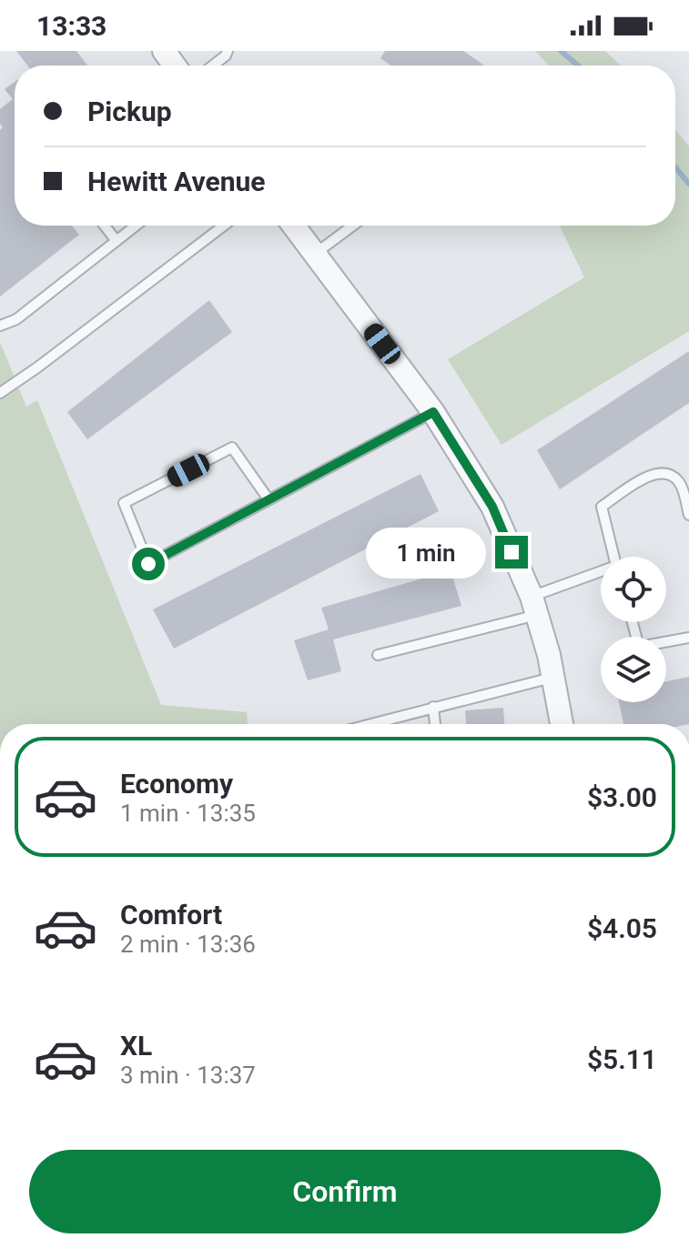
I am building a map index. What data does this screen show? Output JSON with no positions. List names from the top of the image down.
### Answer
{
  "page": {
    "status": "13:33",
    "banner": ["Pickup", "Hewitt Avenue"],
    "bubble": "1 min",
    "list": [
      {
        "name": "Economy",
        "note": "1 min · 13:35",
        "value": "$3.00"
      },
      {
        "name": "Comfort",
        "note": "2 min · 13:36",
        "value": "$4.05"
      },
      {
        "name": "XL",
        "note": "3 min · 13:37",
        "value": "$5.11"
      }
    ],
    "buttons": "Confirm"
  }
}
